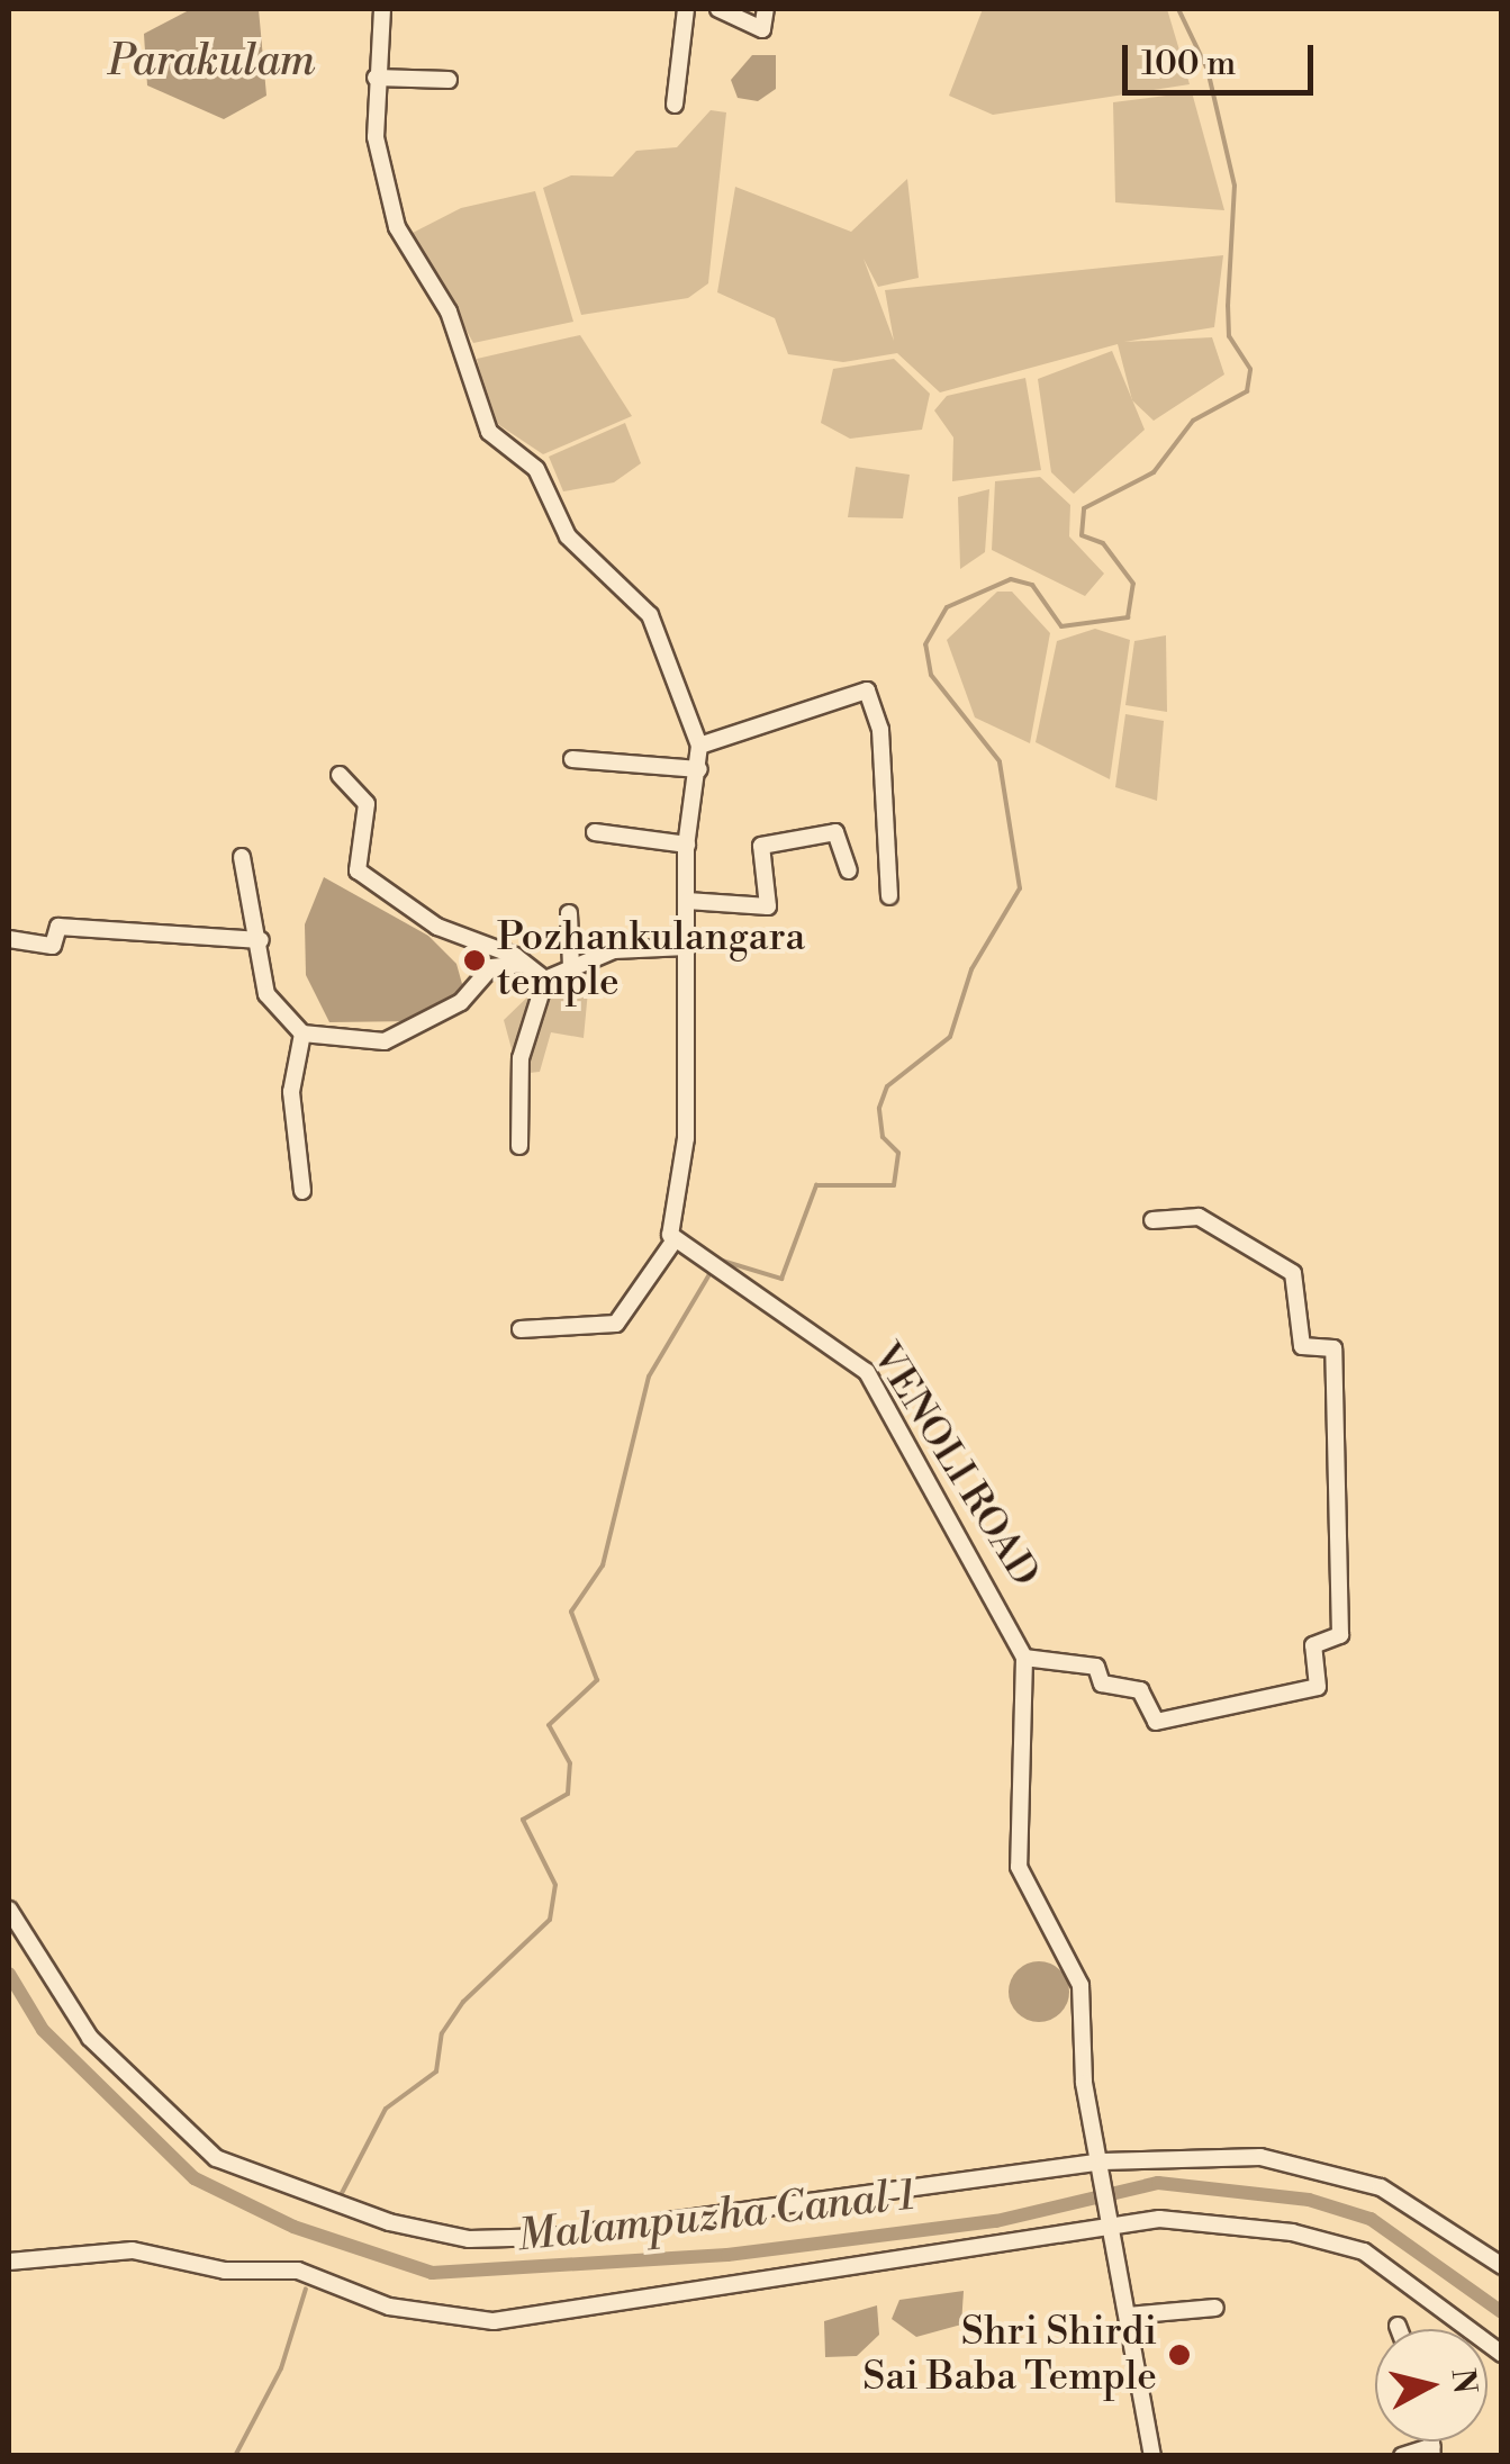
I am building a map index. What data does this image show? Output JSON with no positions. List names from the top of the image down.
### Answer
{
  "streets": {
    "street": ["VENOLI ROAD"]
  },
  "water": ["Parakulam", "Malampuzha Canal 1"],
  "places": ["Pozhankulangara temple", "Shri Shirdi Sai Baba Temple"],
  "scale_bar": "100 m",
  "north": "right"
}
